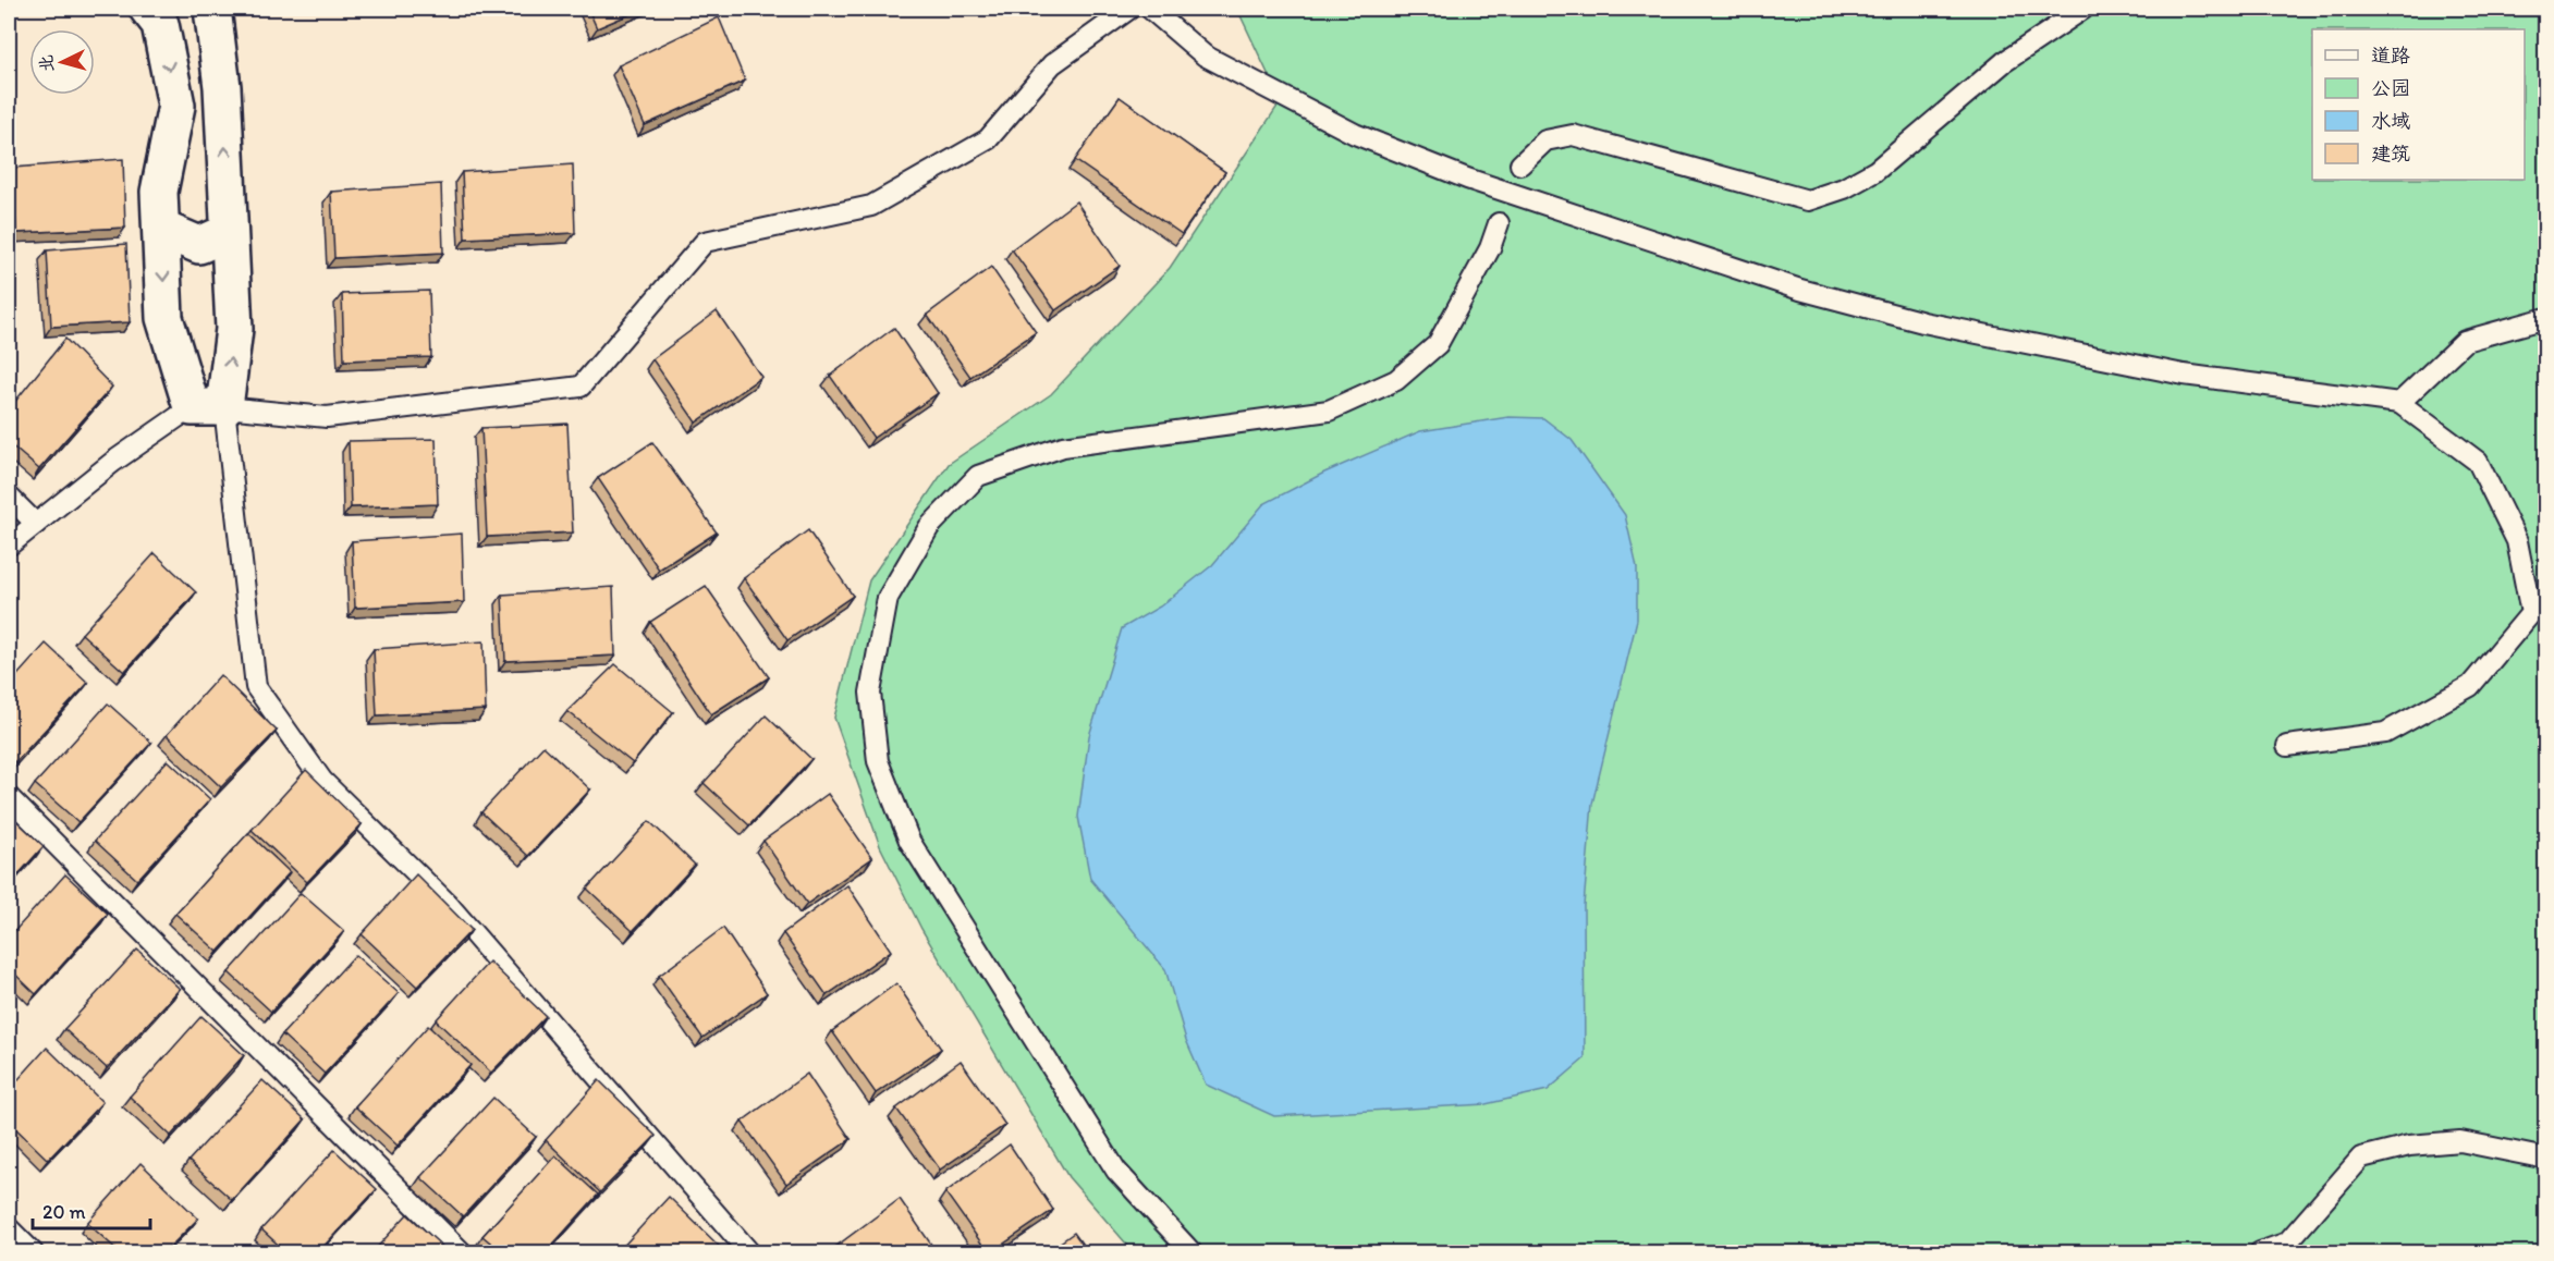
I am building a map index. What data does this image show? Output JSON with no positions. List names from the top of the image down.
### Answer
{
  "legend": [
    "道路",
    "公园",
    "水域",
    "建筑"
  ],
  "scale_bar": "20 m",
  "north": "left"
}
